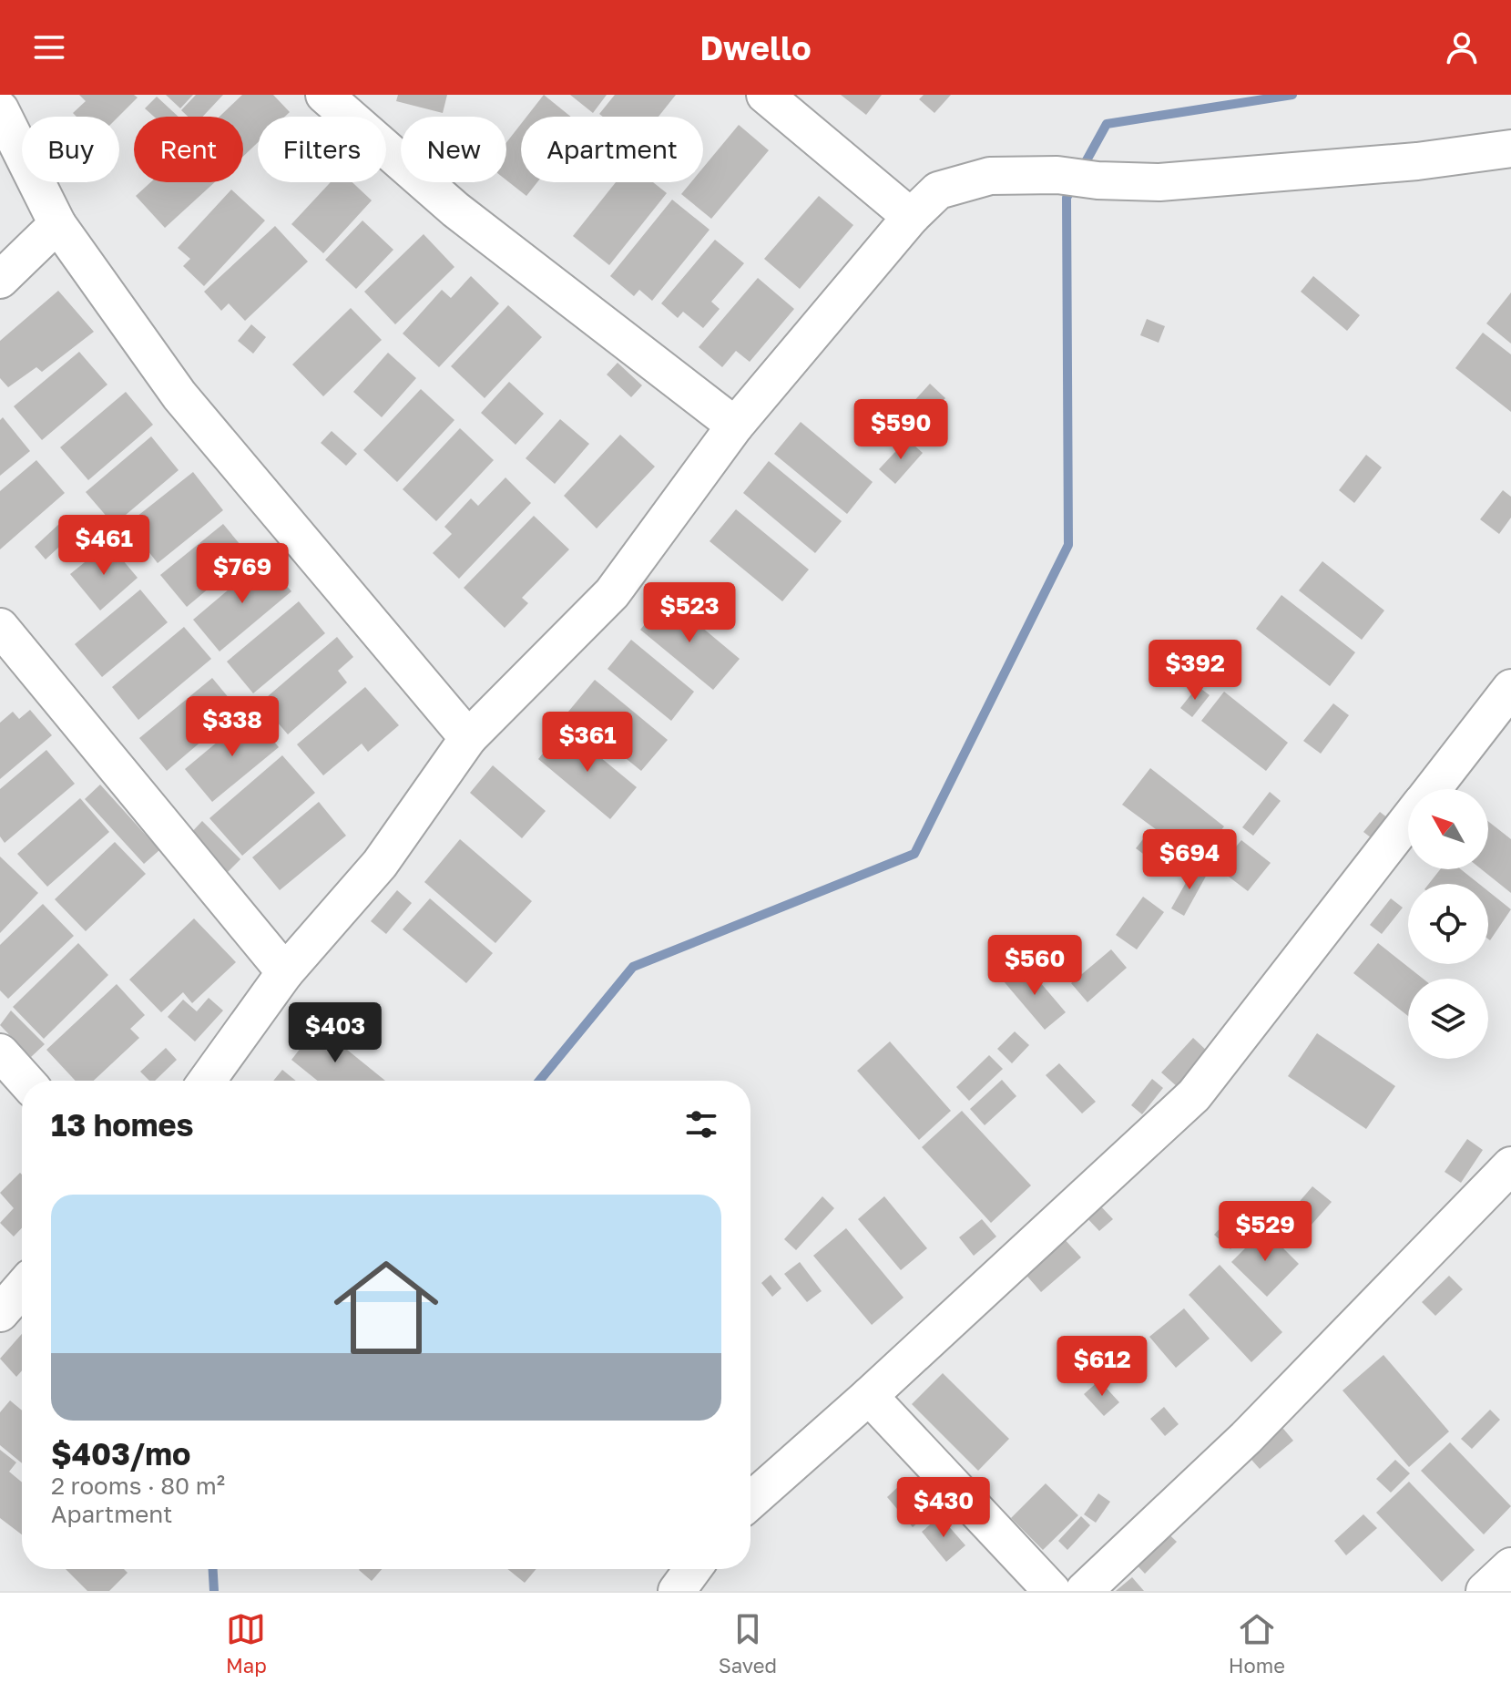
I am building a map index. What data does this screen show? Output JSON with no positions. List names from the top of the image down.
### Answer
{
  "north": "top left",
  "page": {
    "header": "Dwello",
    "chip": [
      "Buy",
      "Rent",
      "Filters",
      "New",
      "Apartment"
    ],
    "price": [
      "$590",
      "$461",
      "$769",
      "$523",
      "$392",
      "$338",
      "$361",
      "$694",
      "$560",
      "$403",
      "$529",
      "$612",
      "$430"
    ],
    "heading": "13 homes",
    "list": [
      {
        "name": "$403/mo",
        "note": "2 rooms · 80 m² · Apartment"
      }
    ],
    "tabs": ["Map", "Saved", "Home"]
  }
}
